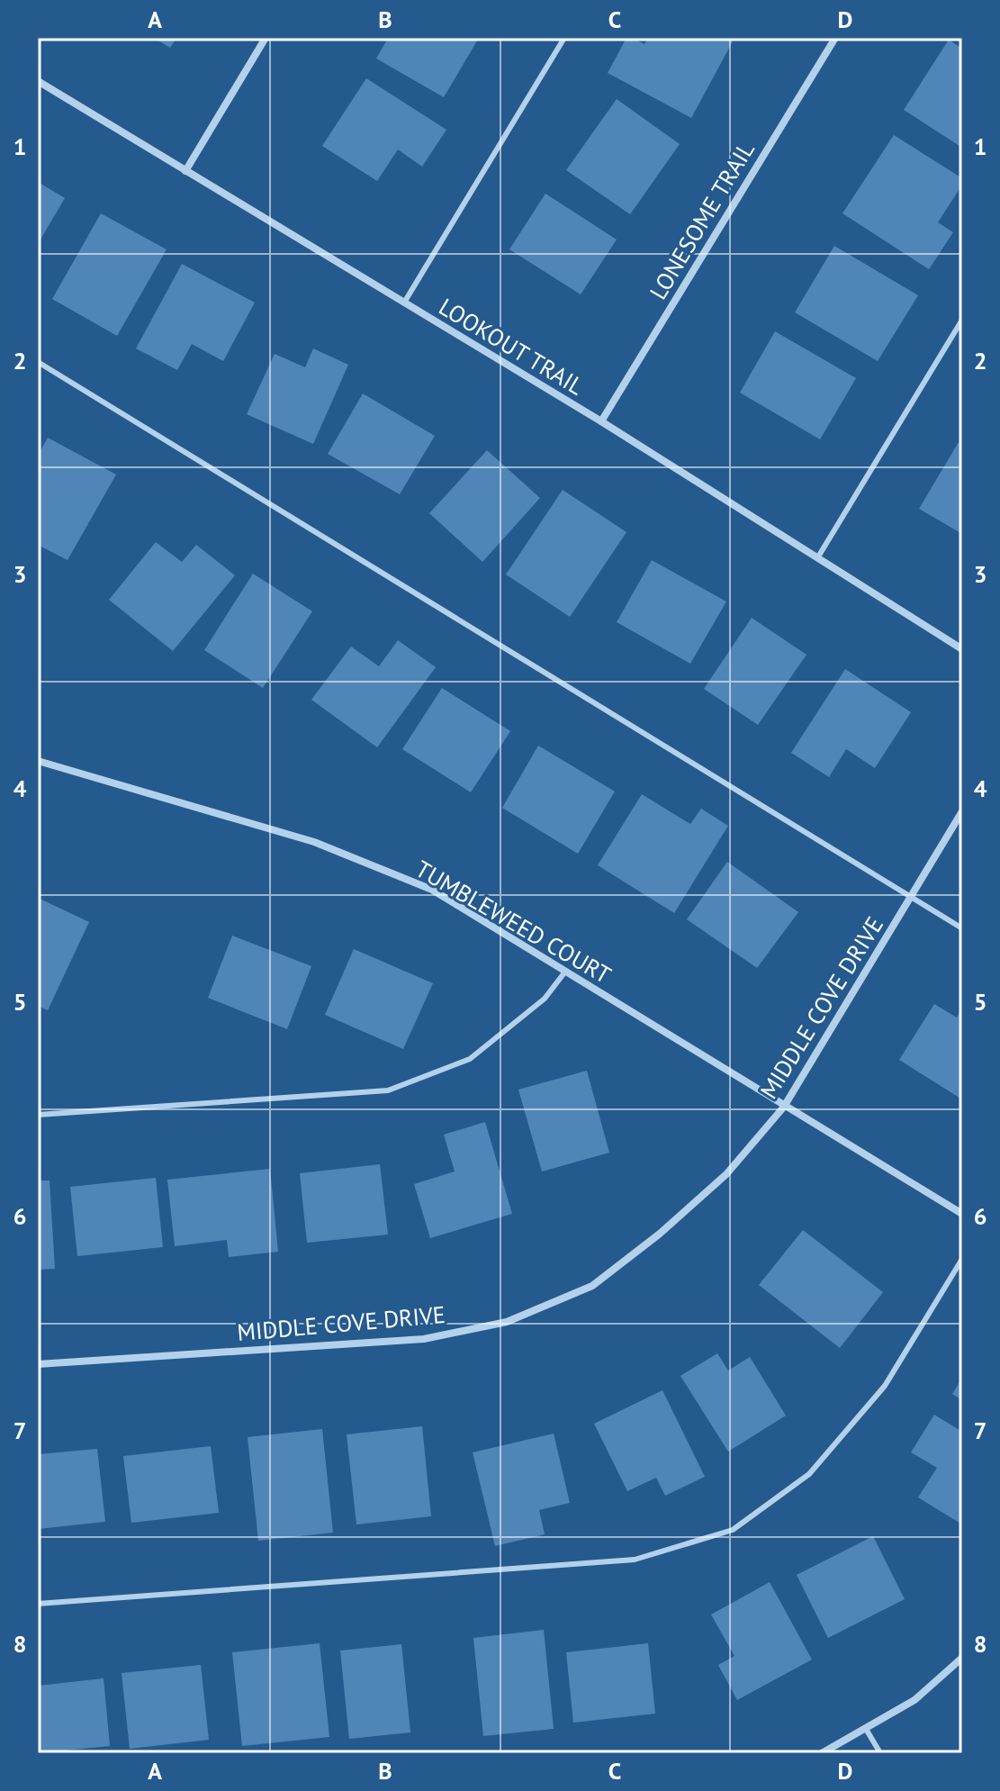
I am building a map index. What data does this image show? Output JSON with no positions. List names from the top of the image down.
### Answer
{
  "streets": {
    "street": [
      "LONESOME TRAIL",
      "LOOKOUT TRAIL",
      "TUMBLEWEED COURT",
      "MIDDLE COVE DRIVE"
    ]
  },
  "crossings": [
    ["LONESOME TRAIL", "LOOKOUT TRAIL"],
    ["TUMBLEWEED COURT", "MIDDLE COVE DRIVE"]
  ],
  "grid": {
    "columns": [
      "A",
      "B",
      "C",
      "D"
    ],
    "rows": [
      "1",
      "2",
      "3",
      "4",
      "5",
      "6",
      "7",
      "8"
    ]
  }
}
